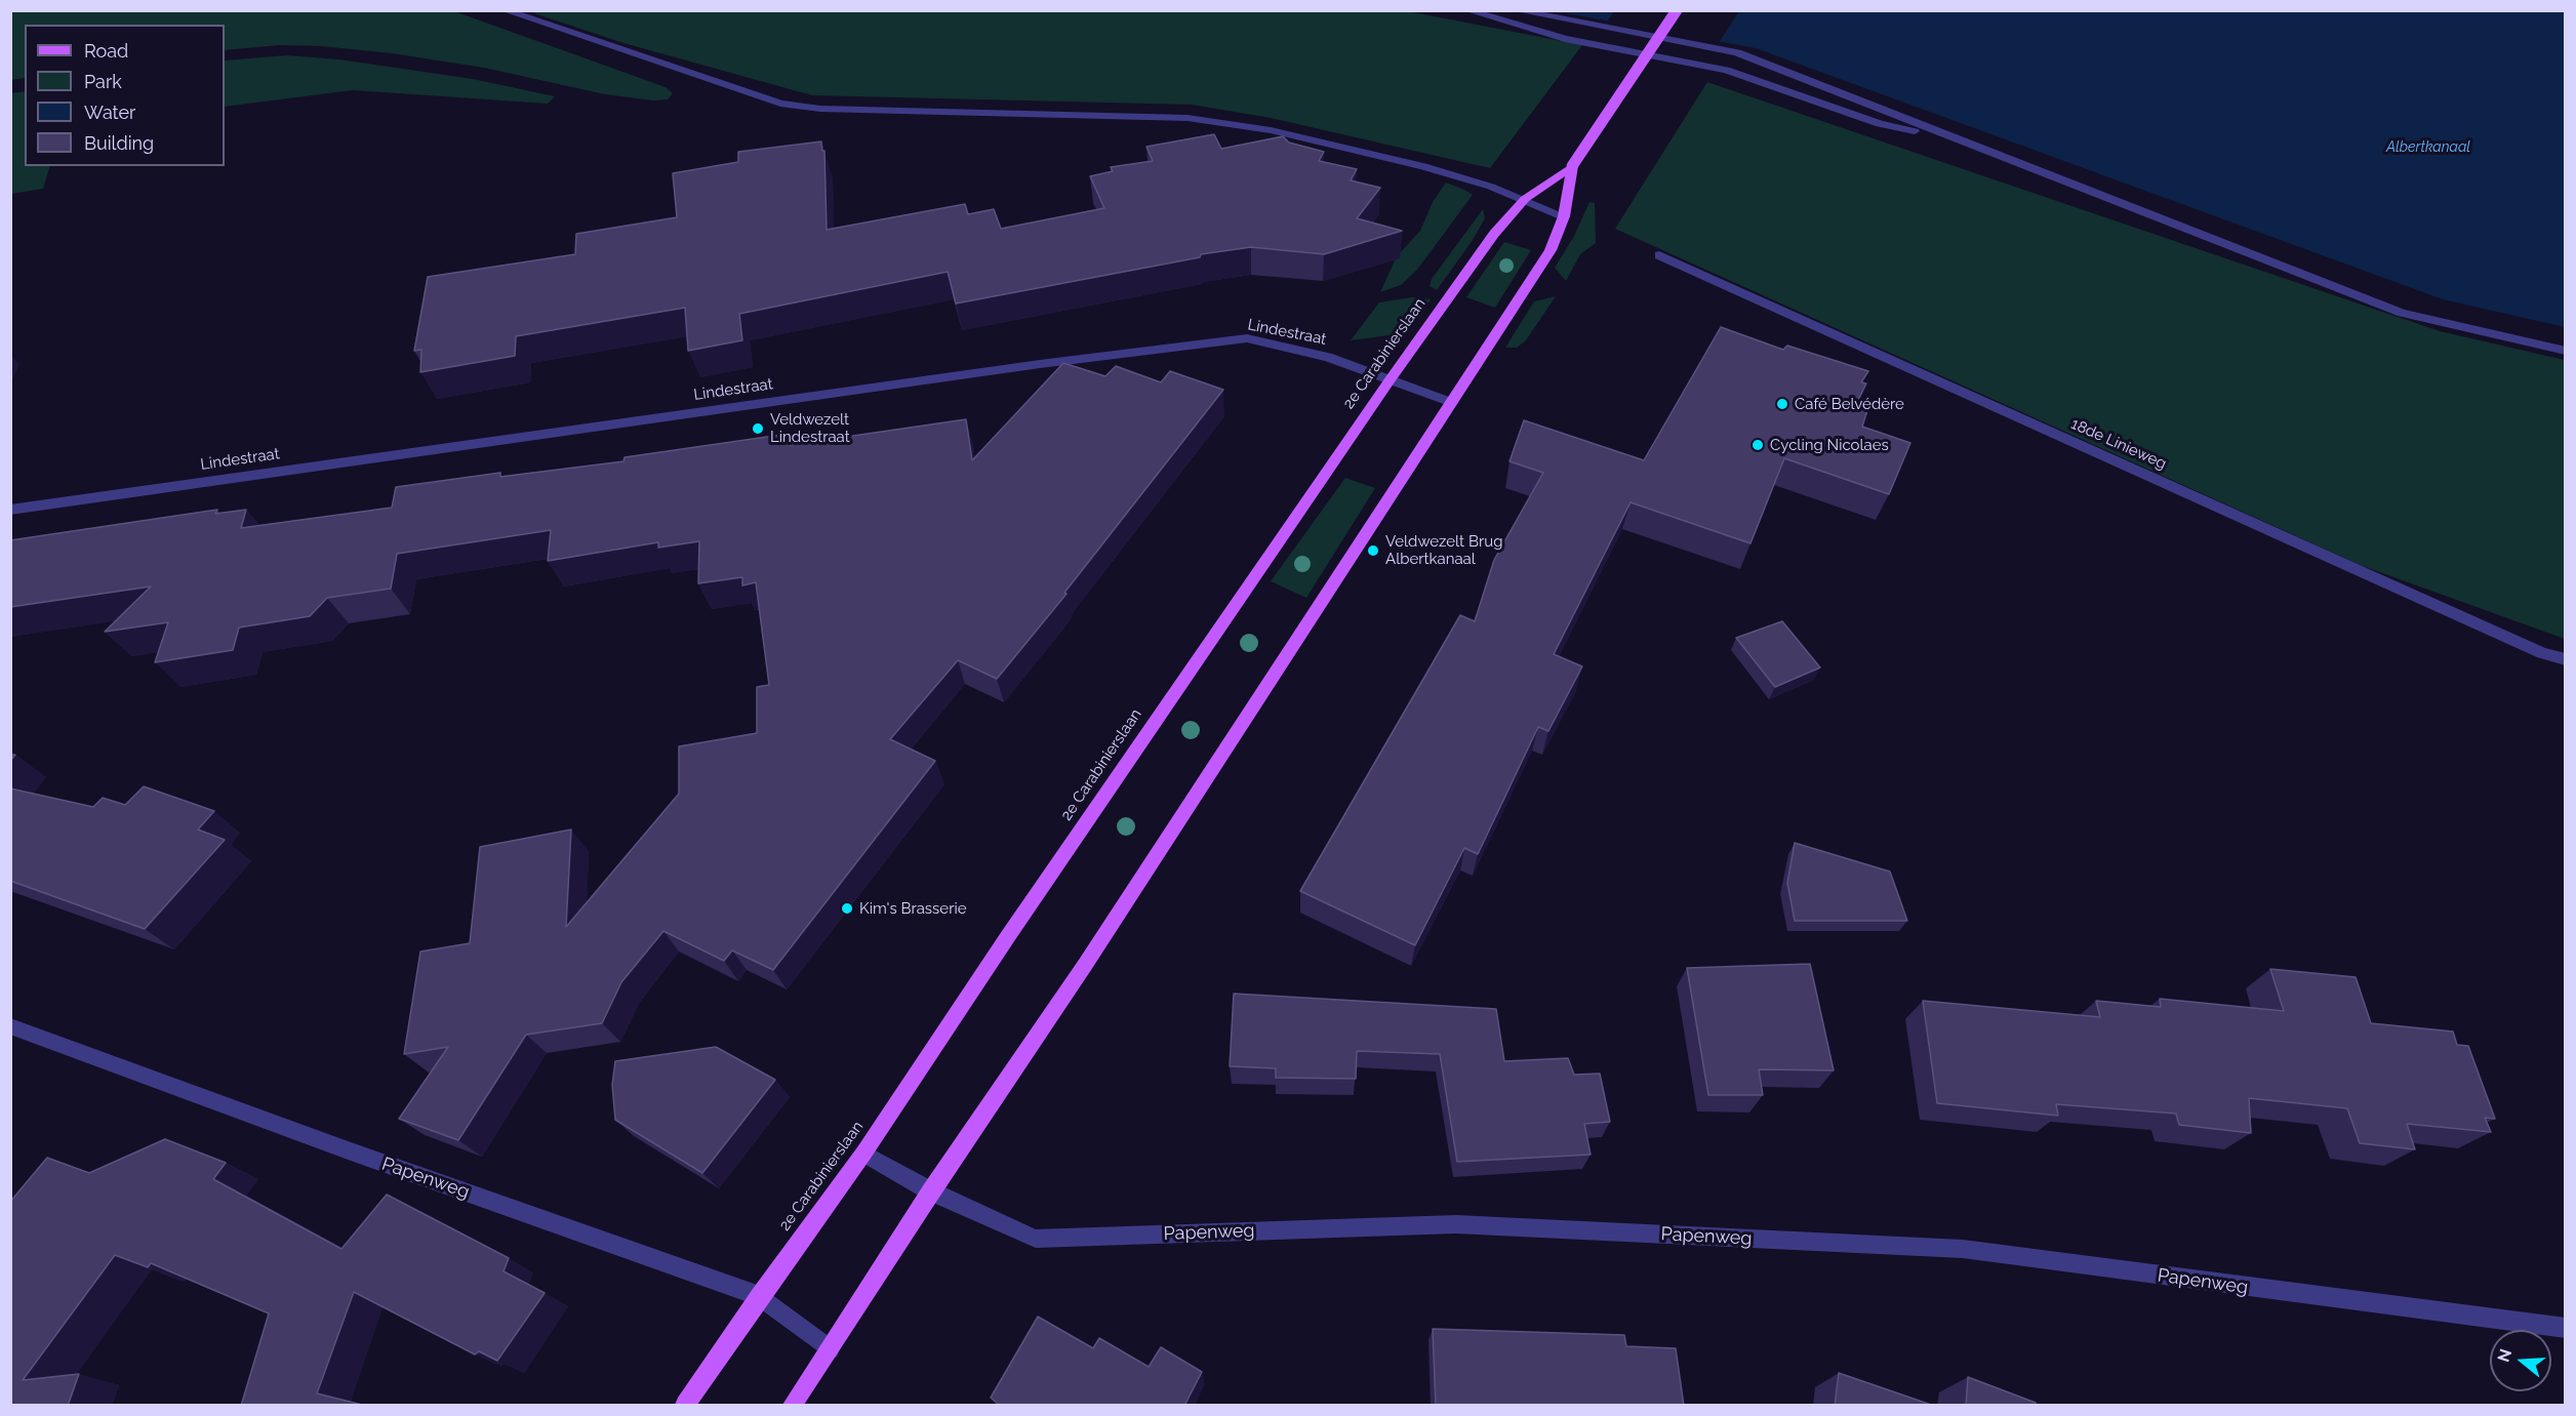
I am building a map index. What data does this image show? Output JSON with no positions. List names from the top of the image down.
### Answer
{
  "streets": {
    "main road": ["2e Carabinierslaan"],
    "street": ["Lindestraat", "18de Linieweg", "Papenweg"]
  },
  "crossings": [
    ["Lindestraat", "2e Carabinierslaan"],
    ["2e Carabinierslaan", "Papenweg"]
  ],
  "water": ["Albertkanaal"],
  "places": [
    "Café Belvédère",
    "Veldwezelt Lindestraat",
    "Cycling Nicolaes",
    "Veldwezelt Brug Albertkanaal",
    "Kim's Brasserie"
  ],
  "legend": [
    "Road",
    "Park",
    "Water",
    "Building"
  ],
  "north": "left"
}
